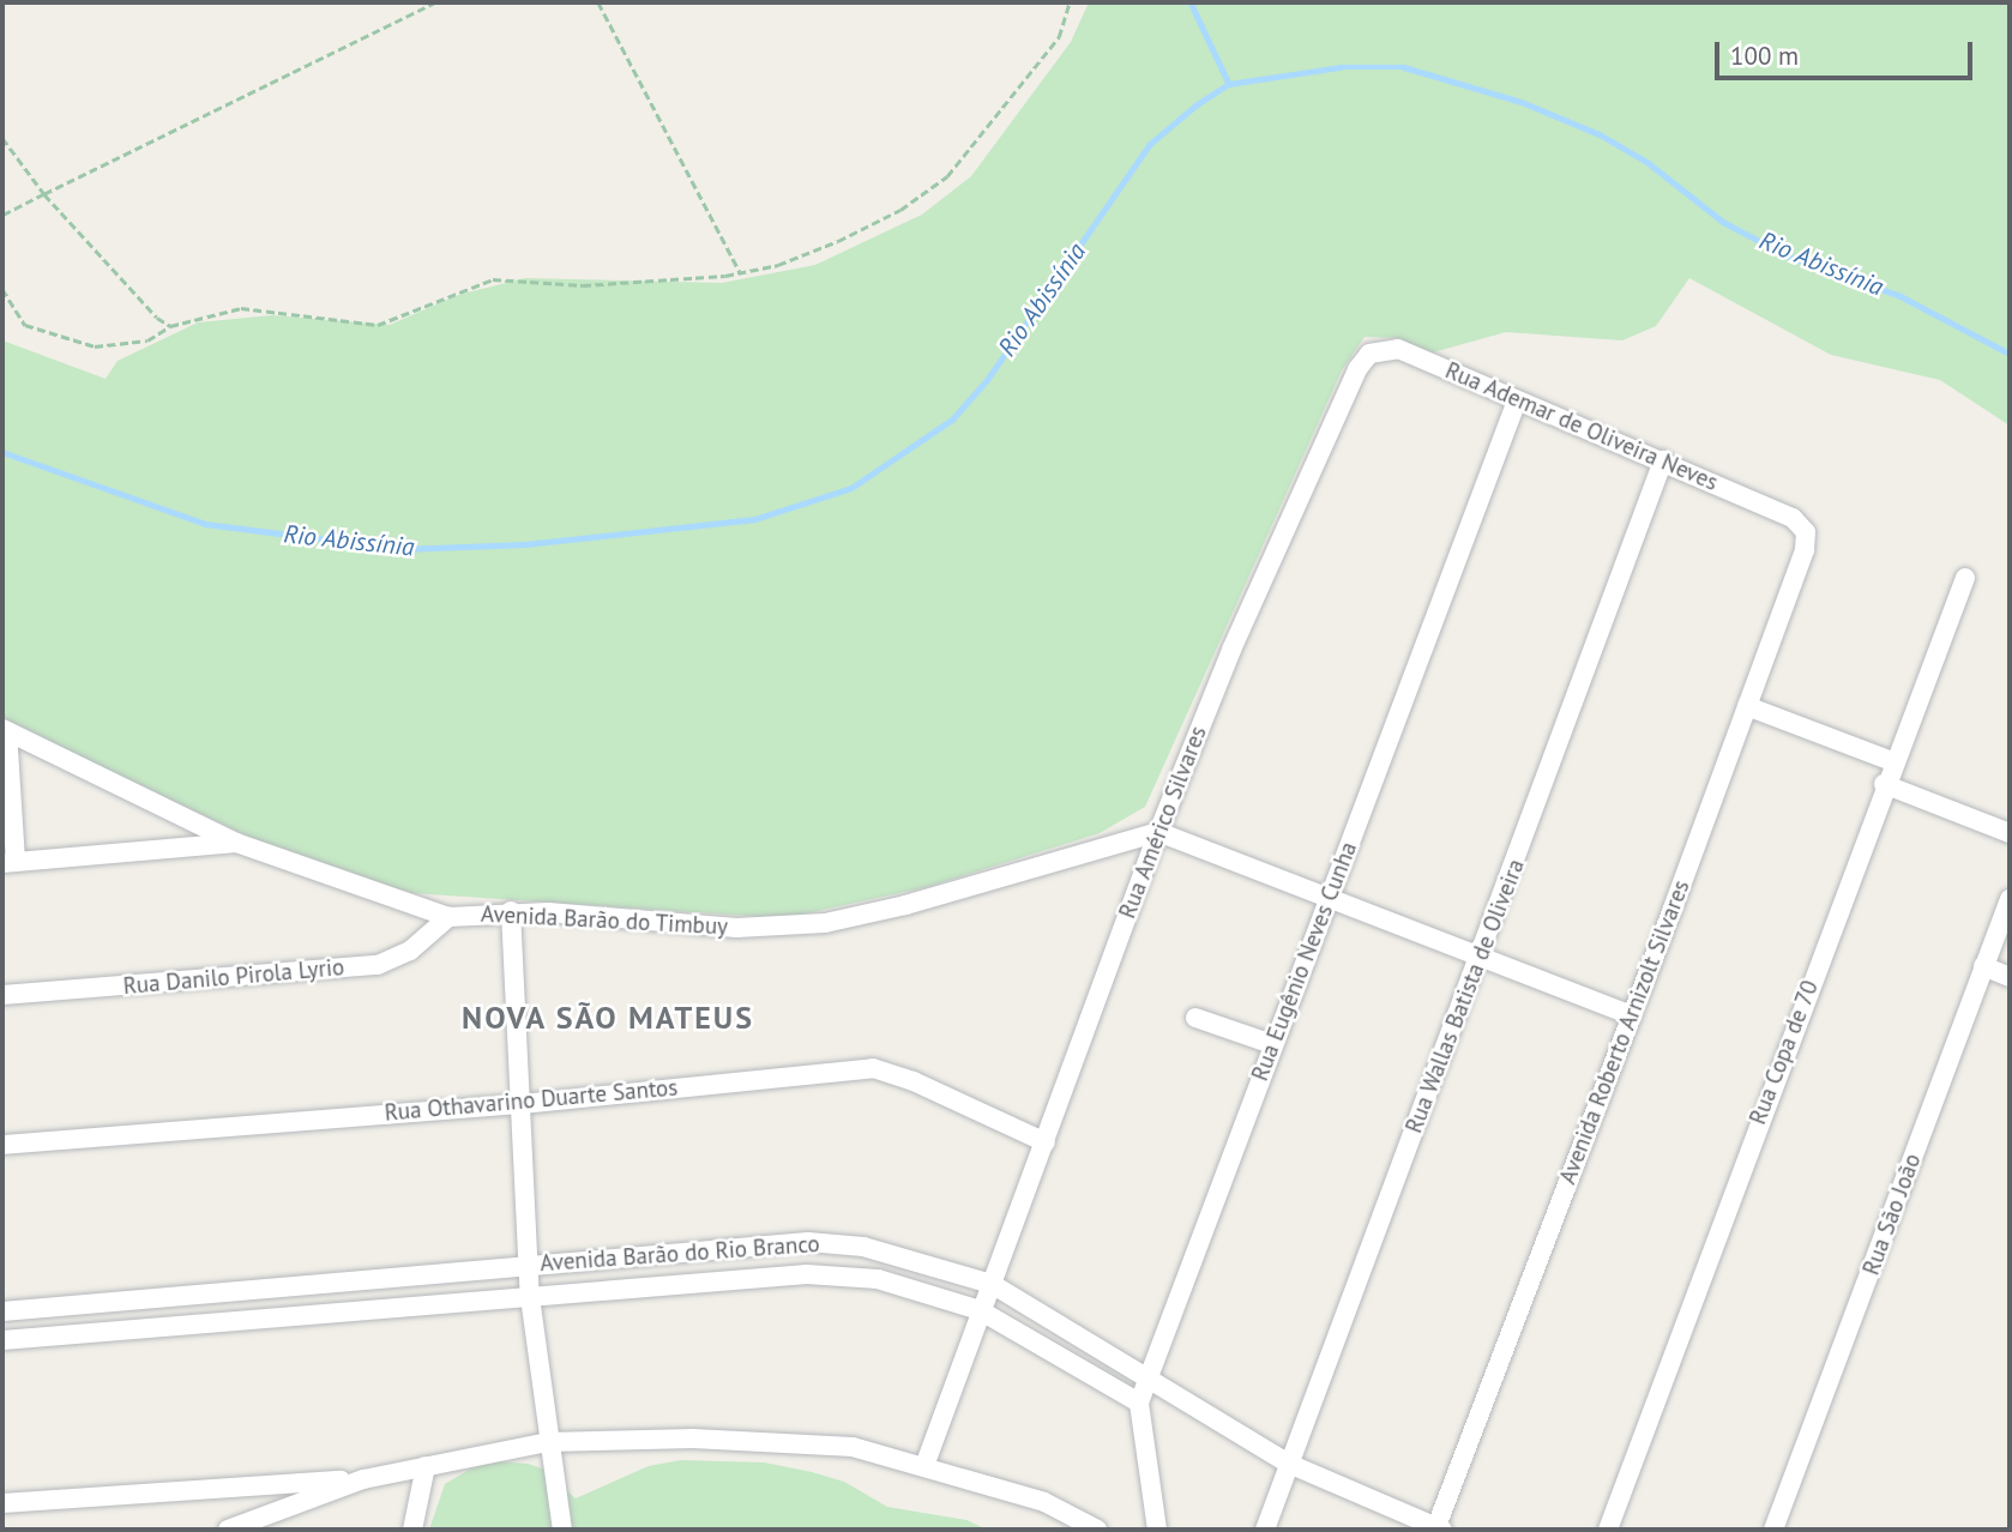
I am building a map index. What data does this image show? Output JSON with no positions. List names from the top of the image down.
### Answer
{
  "streets": {
    "street": [
      "Rua Ademar de Oliveira Neves",
      "Rua Américo Silvares",
      "Avenida Barão do Timbuy",
      "Rua Eugênio Neves Cunha",
      "Rua Danilo Pirola Lyrio",
      "Rua Wallas Batista de Oliveira",
      "Avenida Roberto Arnizolt Silvares",
      "Rua Copa de 70",
      "Rua Othavarino Duarte Santos",
      "Rua São João",
      "Avenida Barão do Rio Branco"
    ]
  },
  "crossings": [
    ["Rua Ademar de Oliveira Neves", "Rua Américo Silvares"],
    ["Rua Ademar de Oliveira Neves", "Rua Eugênio Neves Cunha"],
    ["Rua Ademar de Oliveira Neves", "Rua Wallas Batista de Oliveira"],
    ["Rua Ademar de Oliveira Neves", "Avenida Roberto Arnizolt Silvares"],
    ["Rua Américo Silvares", "Avenida Barão do Timbuy"],
    ["Rua Américo Silvares", "Rua Othavarino Duarte Santos"],
    ["Rua Américo Silvares", "Avenida Barão do Rio Branco"],
    ["Avenida Barão do Timbuy", "Rua Danilo Pirola Lyrio"],
    ["Rua Eugênio Neves Cunha", "Avenida Barão do Rio Branco"],
    ["Rua Wallas Batista de Oliveira", "Avenida Barão do Rio Branco"],
    ["Avenida Roberto Arnizolt Silvares", "Avenida Barão do Rio Branco"]
  ],
  "districts": ["NOVA SÃO MATEUS"],
  "water": ["Rio Abissínia"],
  "scale_bar": "100 m"
}
